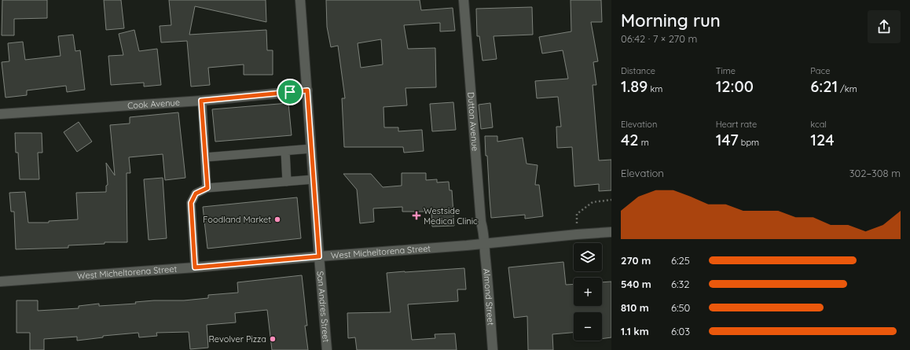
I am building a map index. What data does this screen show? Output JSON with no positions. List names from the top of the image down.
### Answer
{
  "streets": {
    "street": [
      "Cook Avenue",
      "Dutton Avenue",
      "West Micheltorena Street",
      "Almond Street",
      "San Andres Street"
    ]
  },
  "crossings": [
    ["Cook Avenue", "San Andres Street"],
    ["Dutton Avenue", "West Micheltorena Street"],
    ["Dutton Avenue", "Almond Street"],
    ["West Micheltorena Street", "Almond Street"],
    ["West Micheltorena Street", "San Andres Street"]
  ],
  "places": {
    "health": ["Westside Medical Clinic"],
    "other": ["Foodland Market", "Revolver Pizza"]
  },
  "page": {
    "heading": ["Morning run", "06:42 · 7 × 270 m"],
    "stats": [
      ["Distance", "1.89 km"],
      ["Time", "12:00"],
      ["Pace", "6:21 /km"],
      ["Elevation", "42 m"],
      ["Heart rate", "147 bpm"],
      ["kcal", "124"]
    ],
    "chart": ["Elevation", "302–308 m"],
    "map_buttons": ["+", "−"],
    "list": [
      {
        "name": "270 m",
        "note": "6:25"
      },
      {
        "name": "540 m",
        "note": "6:32"
      },
      {
        "name": "810 m",
        "note": "6:50"
      },
      {
        "name": "1.1 km",
        "note": "6:03"
      }
    ]
  }
}
